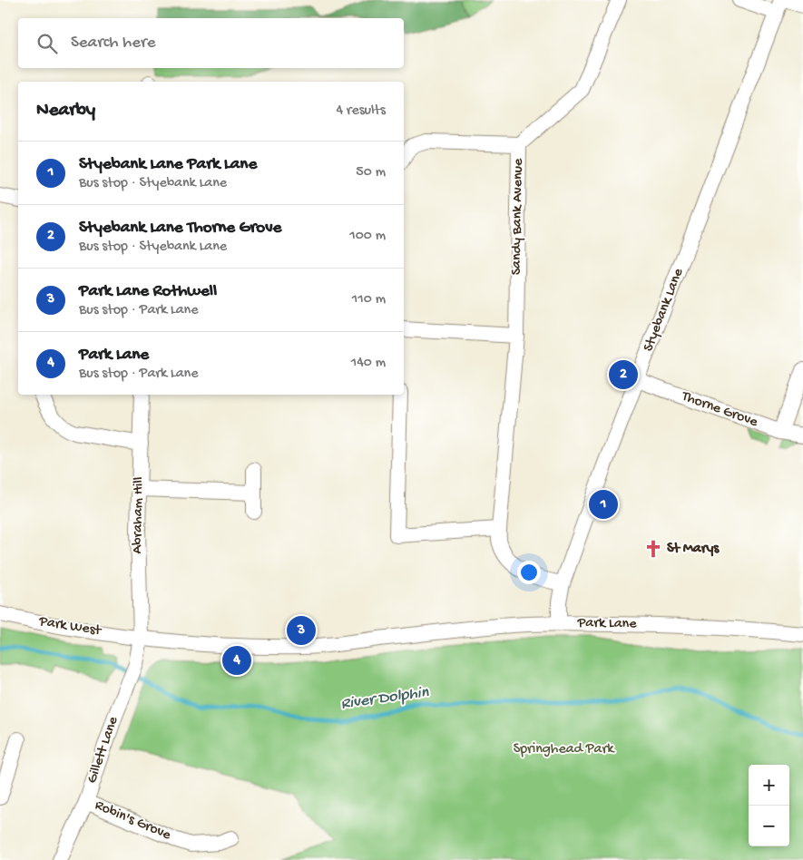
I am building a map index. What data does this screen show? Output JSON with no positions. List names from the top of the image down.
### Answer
{
  "streets": {
    "street": [
      "Sandy Bank Avenue",
      "Styebank Lane",
      "Thorne Grove",
      "Abraham Hill",
      "Park Lane",
      "Park West",
      "Gillett Lane",
      "Robin's Grove"
    ]
  },
  "crossings": [
    ["Sandy Bank Avenue", "Styebank Lane"],
    ["Styebank Lane", "Thorne Grove"],
    ["Styebank Lane", "Park Lane"],
    ["Abraham Hill", "Park Lane"],
    ["Abraham Hill", "Park West"],
    ["Abraham Hill", "Gillett Lane"],
    ["Park Lane", "Park West"],
    ["Park Lane", "Gillett Lane"],
    ["Park West", "Gillett Lane"],
    ["Gillett Lane", "Robin's Grove"]
  ],
  "water": ["River Dolphin"],
  "parks": ["Springhead Park"],
  "places": {
    "church": ["St Marys"]
  },
  "page": {
    "search": "Search here",
    "heading": ["Nearby", "4 results"],
    "list": [
      {
        "mark": "1",
        "name": "Styebank Lane Park Lane",
        "note": "Bus stop · Styebank Lane",
        "value": "50 m"
      },
      {
        "mark": "2",
        "name": "Styebank Lane Thorne Grove",
        "note": "Bus stop · Styebank Lane",
        "value": "100 m"
      },
      {
        "mark": "3",
        "name": "Park Lane Rothwell",
        "note": "Bus stop · Park Lane",
        "value": "110 m"
      },
      {
        "mark": "4",
        "name": "Park Lane",
        "note": "Bus stop · Park Lane",
        "value": "140 m"
      }
    ],
    "pins": [
      "2",
      "1",
      "3",
      "4"
    ],
    "map_buttons": ["+", "−"]
  }
}
